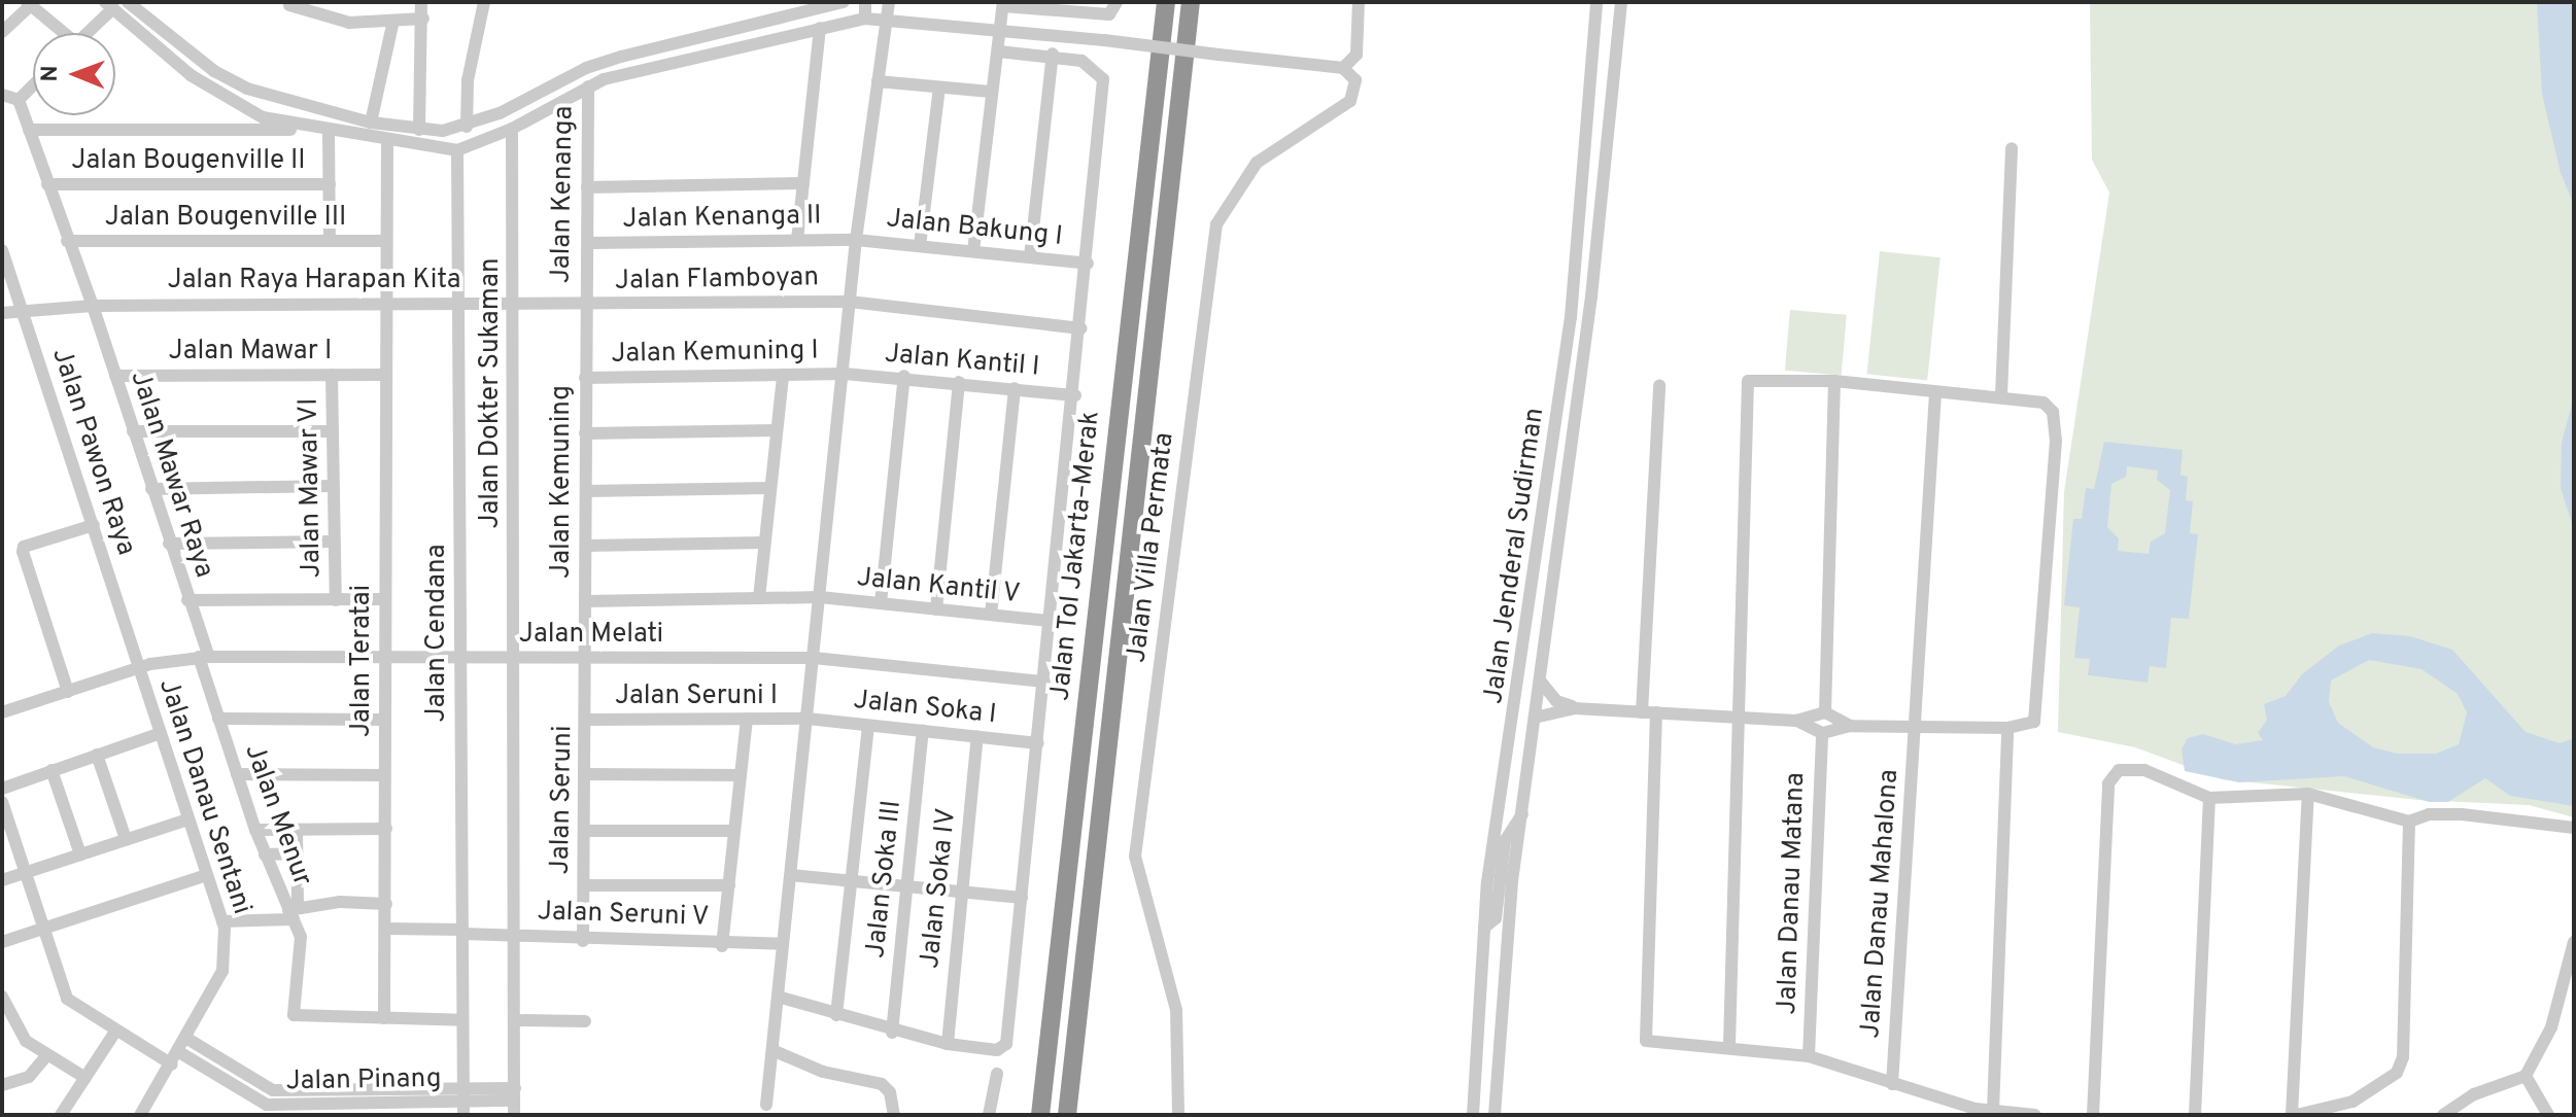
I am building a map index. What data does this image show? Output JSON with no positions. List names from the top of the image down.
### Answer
{
  "streets": {
    "highway": ["Jalan Tol Jakarta–Merak"],
    "street": [
      "Jalan Bougenville II",
      "Jalan Kenanga",
      "Jalan Bougenville III",
      "Jalan Kenanga II",
      "Jalan Bakung I",
      "Jalan Flamboyan",
      "Jalan Raya Harapan Kita",
      "Jalan Mawar I",
      "Jalan Kemuning I",
      "Jalan Kantil I",
      "Jalan Dokter Sukaman",
      "Jalan Pawon Raya",
      "Jalan Mawar Raya",
      "Jalan Kemuning",
      "Jalan Mawar VI",
      "Jalan Villa Permata",
      "Jalan Jenderal Sudirman",
      "Jalan Kantil V",
      "Jalan Cendana",
      "Jalan Melati",
      "Jalan Teratai",
      "Jalan Seruni I",
      "Jalan Soka I",
      "Jalan Danau Sentani",
      "Jalan Seruni",
      "Jalan Menur",
      "Jalan Soka III",
      "Jalan Soka IV",
      "Jalan Danau Matana",
      "Jalan Danau Mahalona",
      "Jalan Seruni V",
      "Jalan Pinang"
    ]
  },
  "crossings": [
    ["Jalan Bougenville II", "Jalan Mawar Raya"],
    ["Jalan Kenanga", "Jalan Kenanga II"],
    ["Jalan Kenanga", "Jalan Flamboyan"],
    ["Jalan Kenanga", "Jalan Raya Harapan Kita"],
    ["Jalan Kenanga", "Jalan Kemuning"],
    ["Jalan Bougenville III", "Jalan Mawar Raya"],
    ["Jalan Bougenville III", "Jalan Teratai"],
    ["Jalan Kenanga II", "Jalan Bakung I"],
    ["Jalan Bakung I", "Jalan Flamboyan"],
    ["Jalan Bakung I", "Jalan Kantil I"],
    ["Jalan Bakung I", "Jalan Kantil V"],
    ["Jalan Bakung I", "Jalan Melati"],
    ["Jalan Bakung I", "Jalan Soka I"],
    ["Jalan Bakung I", "Jalan Soka IV"],
    ["Jalan Flamboyan", "Jalan Raya Harapan Kita"],
    ["Jalan Flamboyan", "Jalan Kemuning"],
    ["Jalan Raya Harapan Kita", "Jalan Dokter Sukaman"],
    ["Jalan Raya Harapan Kita", "Jalan Pawon Raya"],
    ["Jalan Raya Harapan Kita", "Jalan Mawar Raya"],
    ["Jalan Raya Harapan Kita", "Jalan Kemuning"],
    ["Jalan Raya Harapan Kita", "Jalan Cendana"],
    ["Jalan Raya Harapan Kita", "Jalan Teratai"],
    ["Jalan Mawar I", "Jalan Mawar Raya"],
    ["Jalan Mawar I", "Jalan Mawar VI"],
    ["Jalan Mawar I", "Jalan Teratai"],
    ["Jalan Kemuning I", "Jalan Kantil I"],
    ["Jalan Kemuning I", "Jalan Kemuning"],
    ["Jalan Dokter Sukaman", "Jalan Melati"],
    ["Jalan Pawon Raya", "Jalan Melati"],
    ["Jalan Pawon Raya", "Jalan Danau Sentani"],
    ["Jalan Mawar Raya", "Jalan Melati"],
    ["Jalan Mawar Raya", "Jalan Menur"],
    ["Jalan Kemuning", "Jalan Kantil V"],
    ["Jalan Kemuning", "Jalan Melati"],
    ["Jalan Kemuning", "Jalan Seruni"],
    ["Jalan Cendana", "Jalan Melati"],
    ["Jalan Cendana", "Jalan Seruni V"],
    ["Jalan Cendana", "Jalan Pinang"],
    ["Jalan Melati", "Jalan Teratai"],
    ["Jalan Melati", "Jalan Danau Sentani"],
    ["Jalan Melati", "Jalan Seruni"],
    ["Jalan Melati", "Jalan Menur"],
    ["Jalan Teratai", "Jalan Seruni V"],
    ["Jalan Seruni I", "Jalan Soka I"],
    ["Jalan Seruni I", "Jalan Seruni"],
    ["Jalan Soka I", "Jalan Soka III"],
    ["Jalan Soka I", "Jalan Soka IV"],
    ["Jalan Danau Sentani", "Jalan Menur"],
    ["Jalan Danau Sentani", "Jalan Pinang"],
    ["Jalan Seruni", "Jalan Seruni V"]
  ],
  "north": "left"
}
